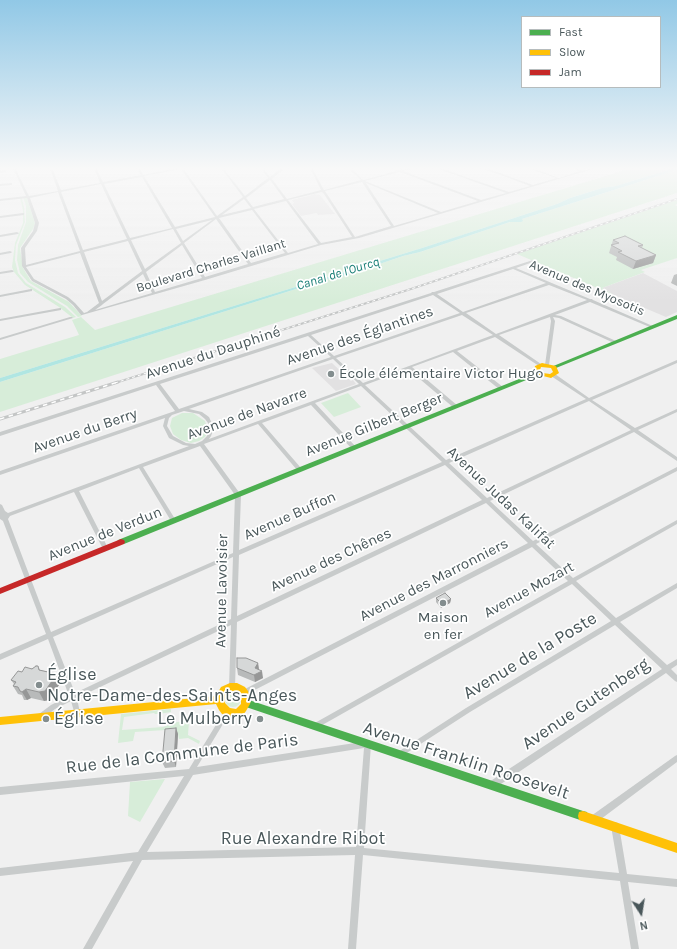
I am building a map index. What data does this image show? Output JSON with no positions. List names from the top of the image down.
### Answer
{
  "streets": {
    "street": [
      "Boulevard Charles Vaillant",
      "Avenue des Myosotis",
      "Avenue des Églantines",
      "Avenue du Dauphiné",
      "Avenue de Navarre",
      "Avenue Gilbert Berger",
      "Avenue du Berry",
      "Avenue Judas Kalifat",
      "Avenue Buffon",
      "Avenue de Verdun",
      "Avenue des Chênes",
      "Avenue des Marronniers",
      "Avenue Mozart",
      "Avenue Lavoisier",
      "Avenue de la Poste",
      "Avenue Gutenberg",
      "Rue de la Commune de Paris",
      "Avenue Franklin Roosevelt",
      "Rue Alexandre Ribot"
    ]
  },
  "crossings": [
    ["Avenue des Myosotis", "Avenue des Églantines"],
    ["Avenue des Myosotis", "Avenue du Dauphiné"],
    ["Avenue des Myosotis", "Avenue de Navarre"],
    ["Avenue des Myosotis", "Avenue Gilbert Berger"],
    ["Avenue des Églantines", "Avenue de Navarre"],
    ["Avenue des Églantines", "Avenue du Berry"],
    ["Avenue des Églantines", "Avenue Judas Kalifat"],
    ["Avenue du Dauphiné", "Avenue Judas Kalifat"],
    ["Avenue de Navarre", "Avenue du Berry"],
    ["Avenue de Navarre", "Avenue Judas Kalifat"],
    ["Avenue Gilbert Berger", "Avenue Judas Kalifat"],
    ["Avenue Gilbert Berger", "Avenue de Verdun"],
    ["Avenue Gilbert Berger", "Avenue Lavoisier"],
    ["Avenue Judas Kalifat", "Avenue Buffon"],
    ["Avenue Judas Kalifat", "Avenue des Chênes"],
    ["Avenue Judas Kalifat", "Avenue des Marronniers"],
    ["Avenue Judas Kalifat", "Avenue Mozart"],
    ["Avenue Judas Kalifat", "Avenue de la Poste"],
    ["Avenue Judas Kalifat", "Avenue Gutenberg"],
    ["Avenue Buffon", "Avenue Lavoisier"],
    ["Avenue des Chênes", "Avenue Lavoisier"],
    ["Avenue des Marronniers", "Avenue Lavoisier"],
    ["Avenue des Marronniers", "Avenue Franklin Roosevelt"],
    ["Avenue Mozart", "Avenue Franklin Roosevelt"],
    ["Avenue Lavoisier", "Avenue Franklin Roosevelt"],
    ["Avenue de la Poste", "Avenue Franklin Roosevelt"],
    ["Avenue Gutenberg", "Avenue Franklin Roosevelt"],
    ["Rue de la Commune de Paris", "Avenue Franklin Roosevelt"]
  ],
  "water": ["Canal de l'Ourcq"],
  "places": [
    "École élémentaire Victor Hugo",
    "Maison en fer",
    "Église Notre-Dame-des-Saints-Anges",
    "Église",
    "Le Mulberry"
  ],
  "legend": ["Fast", "Slow", "Jam"],
  "north": "bottom"
}
